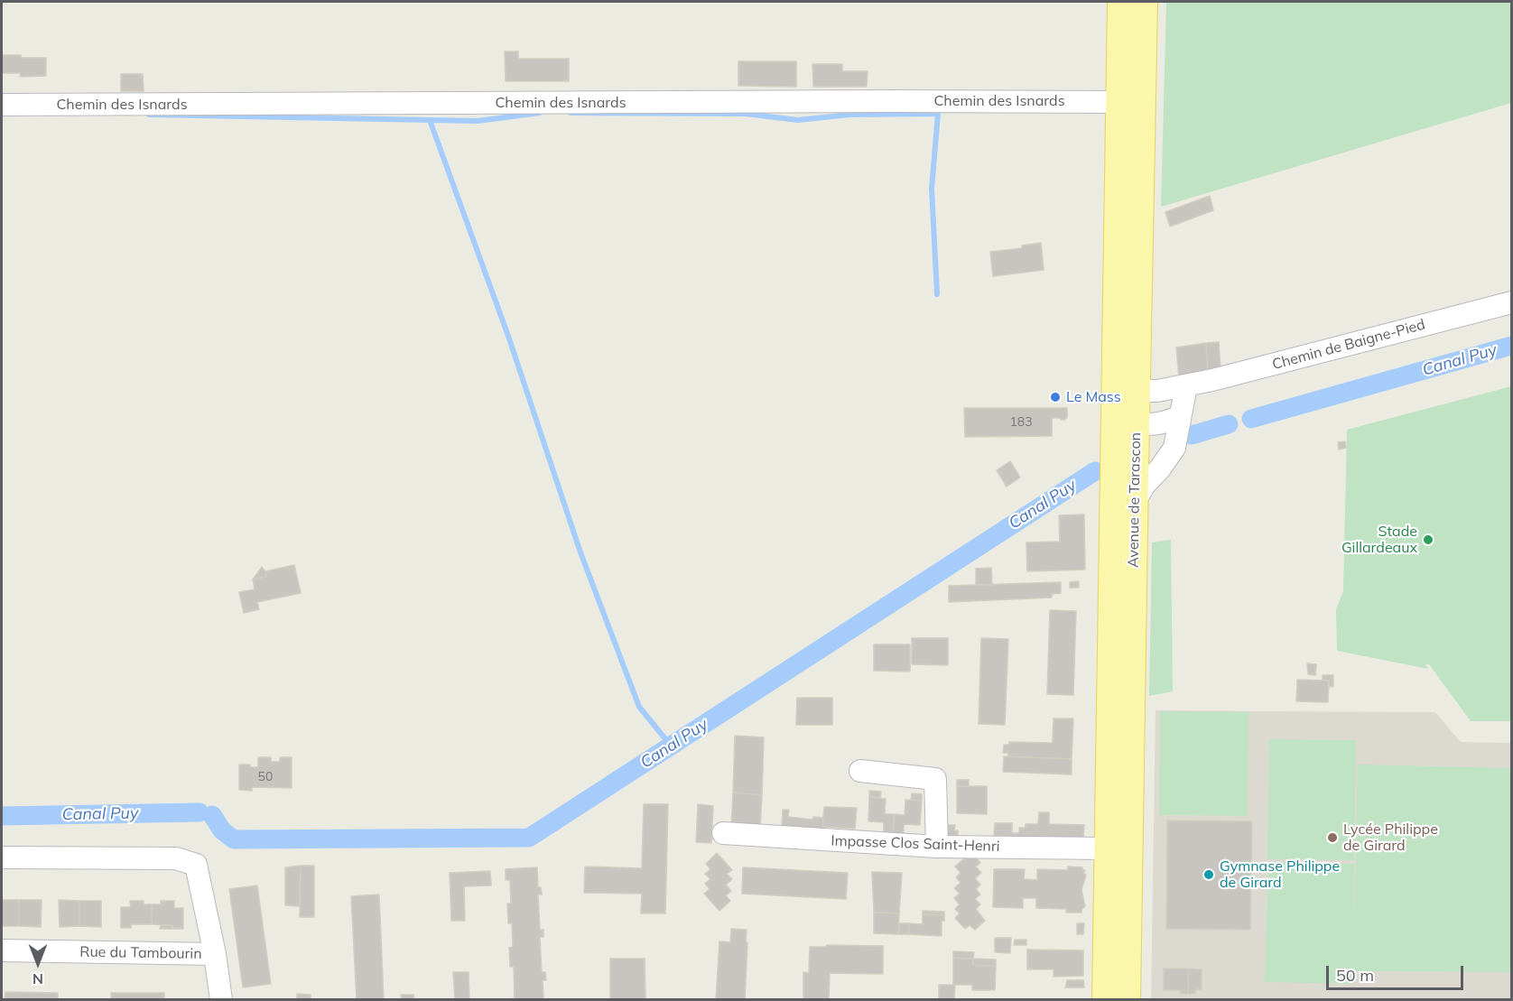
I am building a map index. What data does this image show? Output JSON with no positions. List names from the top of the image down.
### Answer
{
  "streets": {
    "main road": ["Avenue de Tarascon"],
    "street": [
      "Chemin des Isnards",
      "Chemin de Baigne-Pied",
      "Impasse Clos Saint-Henri",
      "Rue du Tambourin"
    ]
  },
  "crossings": [
    ["Chemin des Isnards", "Avenue de Tarascon"],
    ["Chemin de Baigne-Pied", "Avenue de Tarascon"],
    ["Avenue de Tarascon", "Impasse Clos Saint-Henri"]
  ],
  "water": ["Canal Puy"],
  "places": [
    "Le Mass",
    "Stade Gillardeaux",
    "Lycée Philippe de Girard",
    "Gymnase Philippe de Girard"
  ],
  "house_numbers": ["183", "50"],
  "scale_bar": "50 m",
  "north": "bottom"
}
